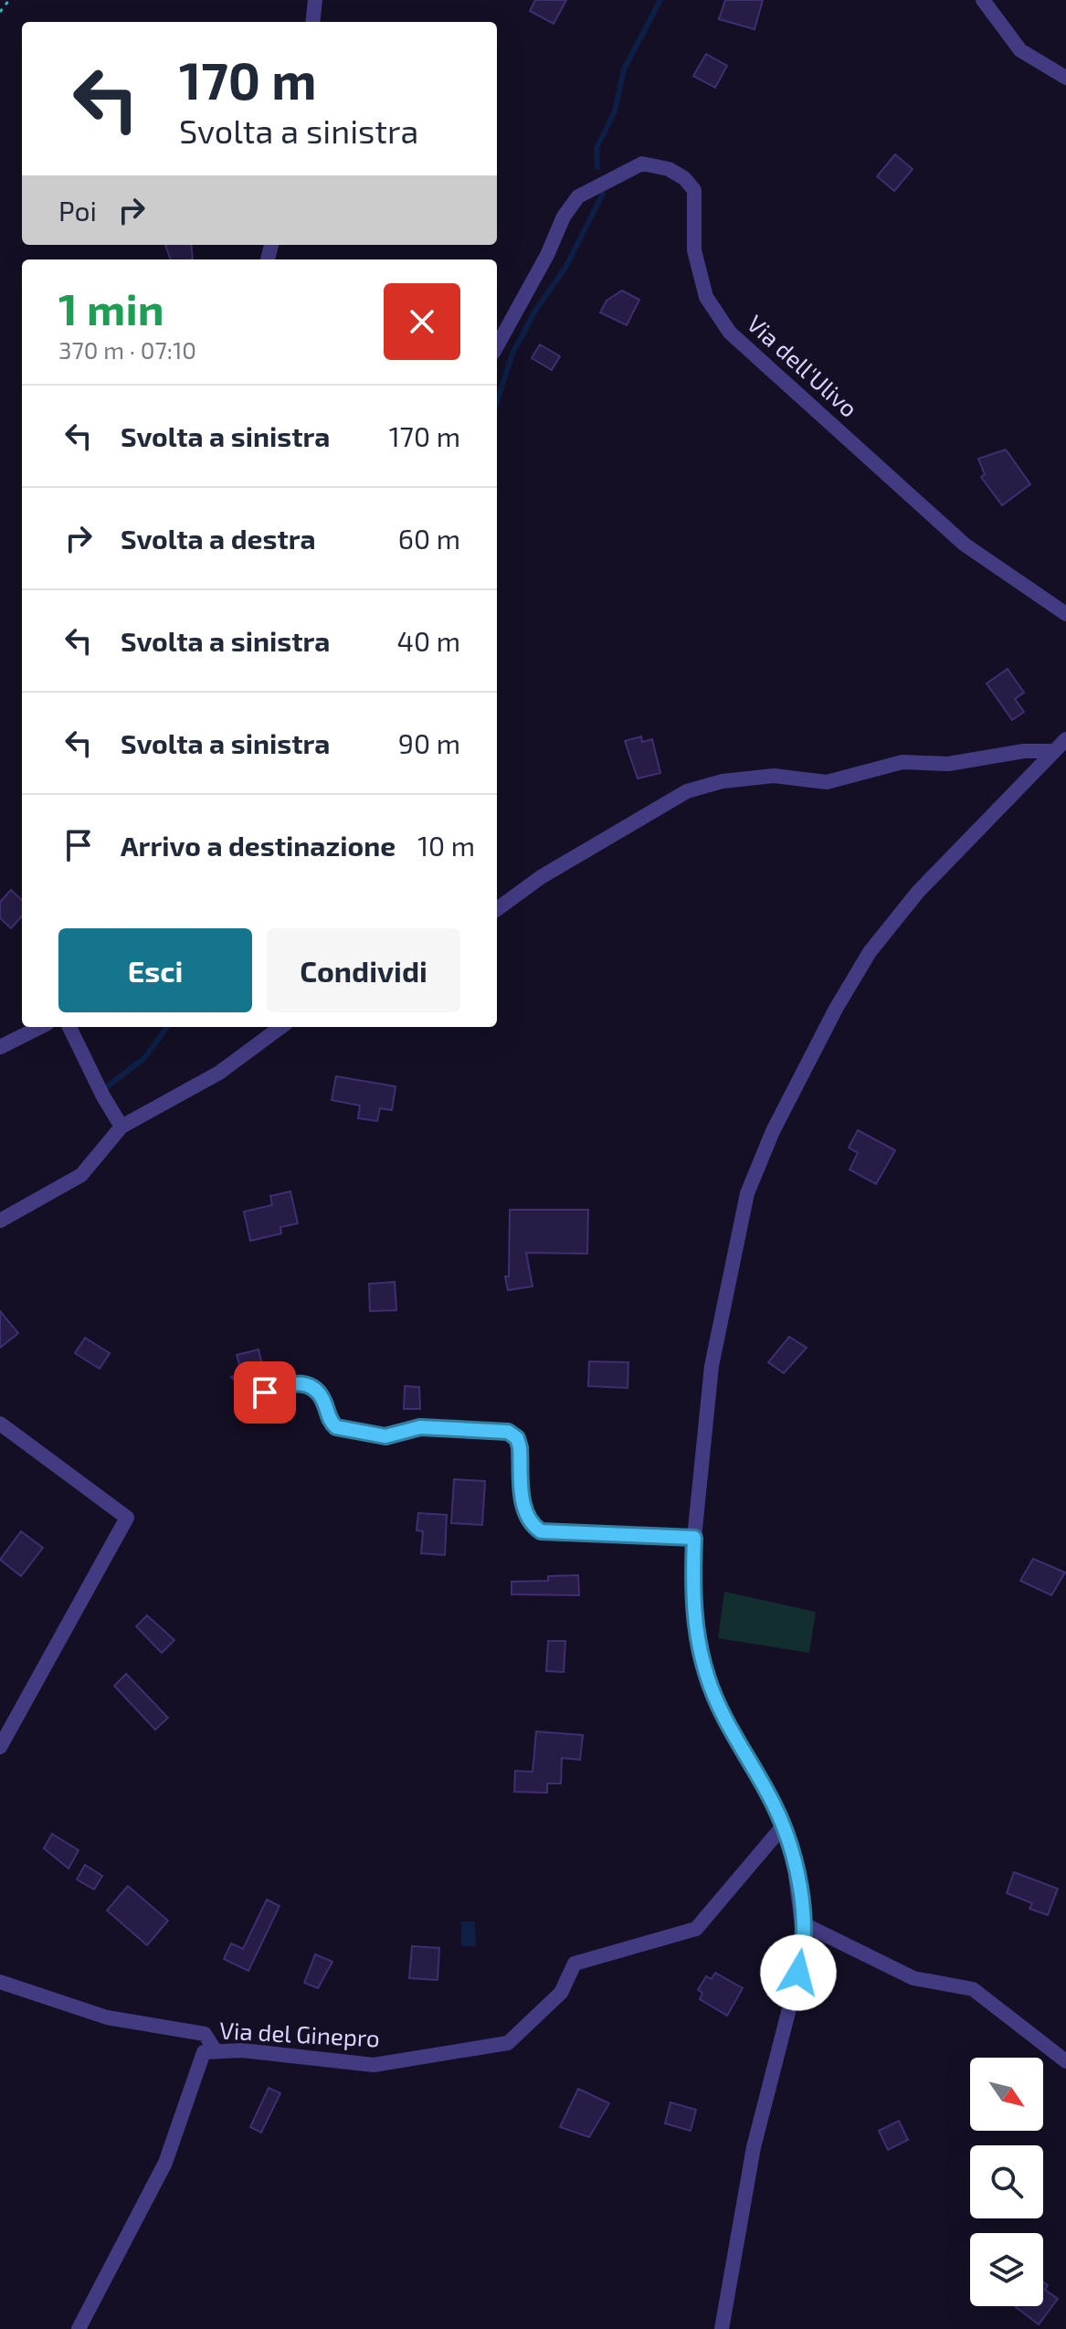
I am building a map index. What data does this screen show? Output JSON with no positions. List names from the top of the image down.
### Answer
{
  "streets": {
    "street": ["Via dell'Ulivo", "Via del Ginepro"]
  },
  "north": "bottom right",
  "page": {
    "turn": ["170 m", "Svolta a sinistra"],
    "then": "Poi",
    "heading": ["1 min", "370 m · 07:10"],
    "list": [
      {
        "name": "Svolta a sinistra",
        "value": "170 m"
      },
      {
        "name": "Svolta a destra",
        "value": "60 m"
      },
      {
        "name": "Svolta a sinistra",
        "value": "40 m"
      },
      {
        "name": "Svolta a sinistra",
        "value": "90 m"
      },
      {
        "name": "Arrivo a destinazione",
        "value": "10 m"
      }
    ],
    "buttons": ["Esci", "Condividi"]
  }
}
